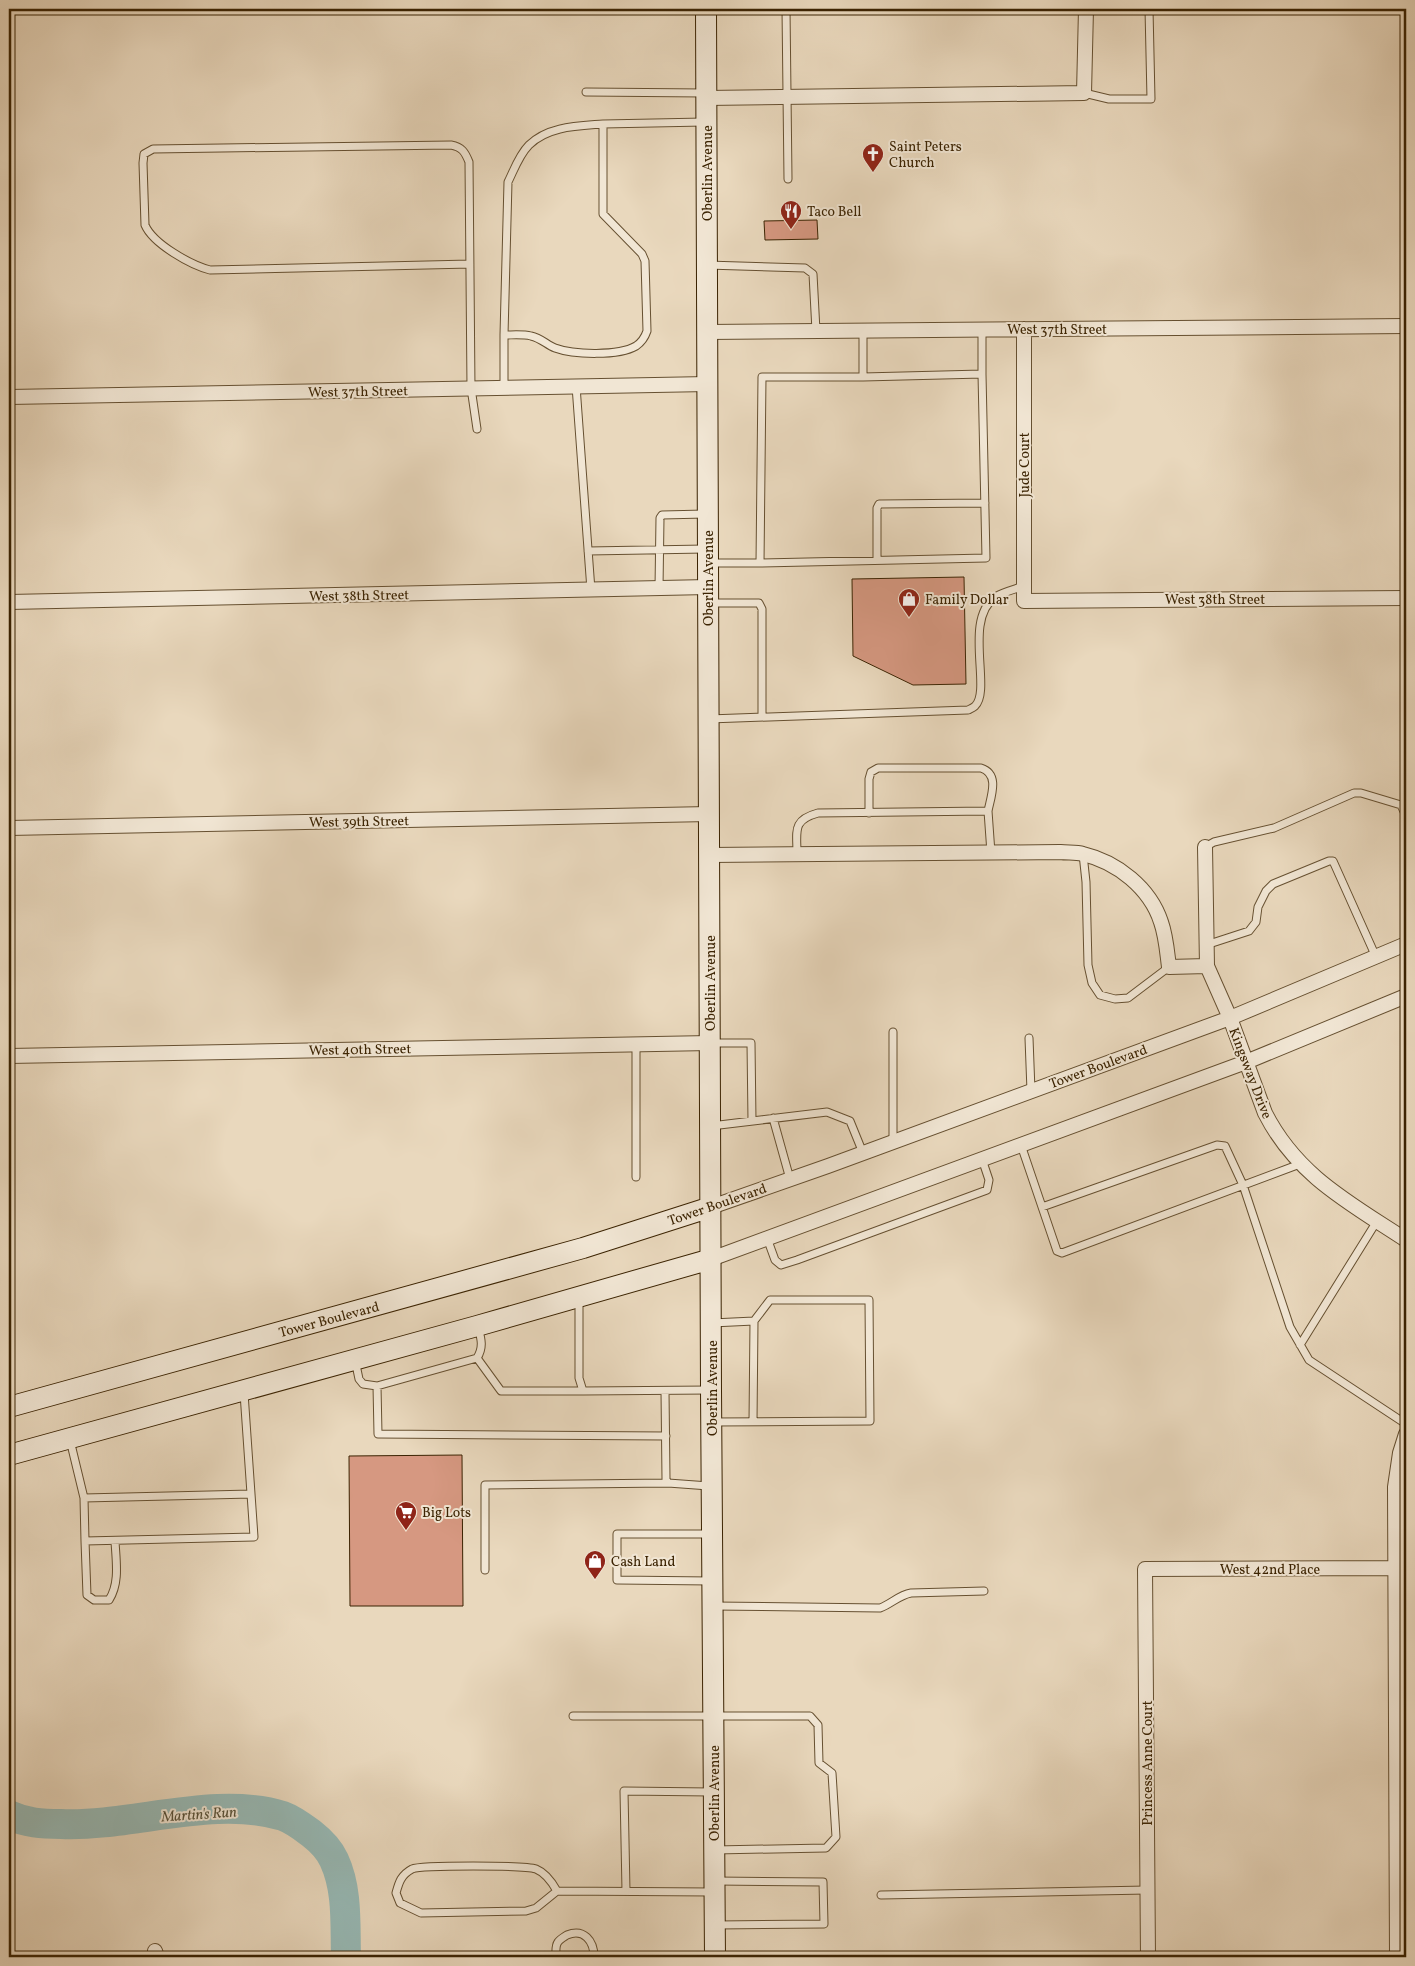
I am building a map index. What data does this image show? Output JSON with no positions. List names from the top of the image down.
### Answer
{
  "streets": {
    "street": [
      "Oberlin Avenue",
      "West 37th Street",
      "Jude Court",
      "West 38th Street",
      "West 39th Street",
      "West 40th Street",
      "Tower Boulevard",
      "Kingsway Drive",
      "West 42nd Place",
      "Princess Anne Court"
    ]
  },
  "crossings": [
    ["Oberlin Avenue", "West 37th Street"],
    ["Oberlin Avenue", "West 38th Street"],
    ["Oberlin Avenue", "West 39th Street"],
    ["Oberlin Avenue", "West 40th Street"],
    ["Oberlin Avenue", "Tower Boulevard"],
    ["West 37th Street", "Jude Court"],
    ["Jude Court", "West 38th Street"],
    ["Tower Boulevard", "Kingsway Drive"],
    ["West 42nd Place", "Princess Anne Court"]
  ],
  "water": ["Martin's Run"],
  "places": {
    "church": ["Saint Peters Church"],
    "restaurant": ["Taco Bell"],
    "shop": ["Family Dollar", "Cash Land"],
    "supermarket": ["Big Lots"]
  }
}
